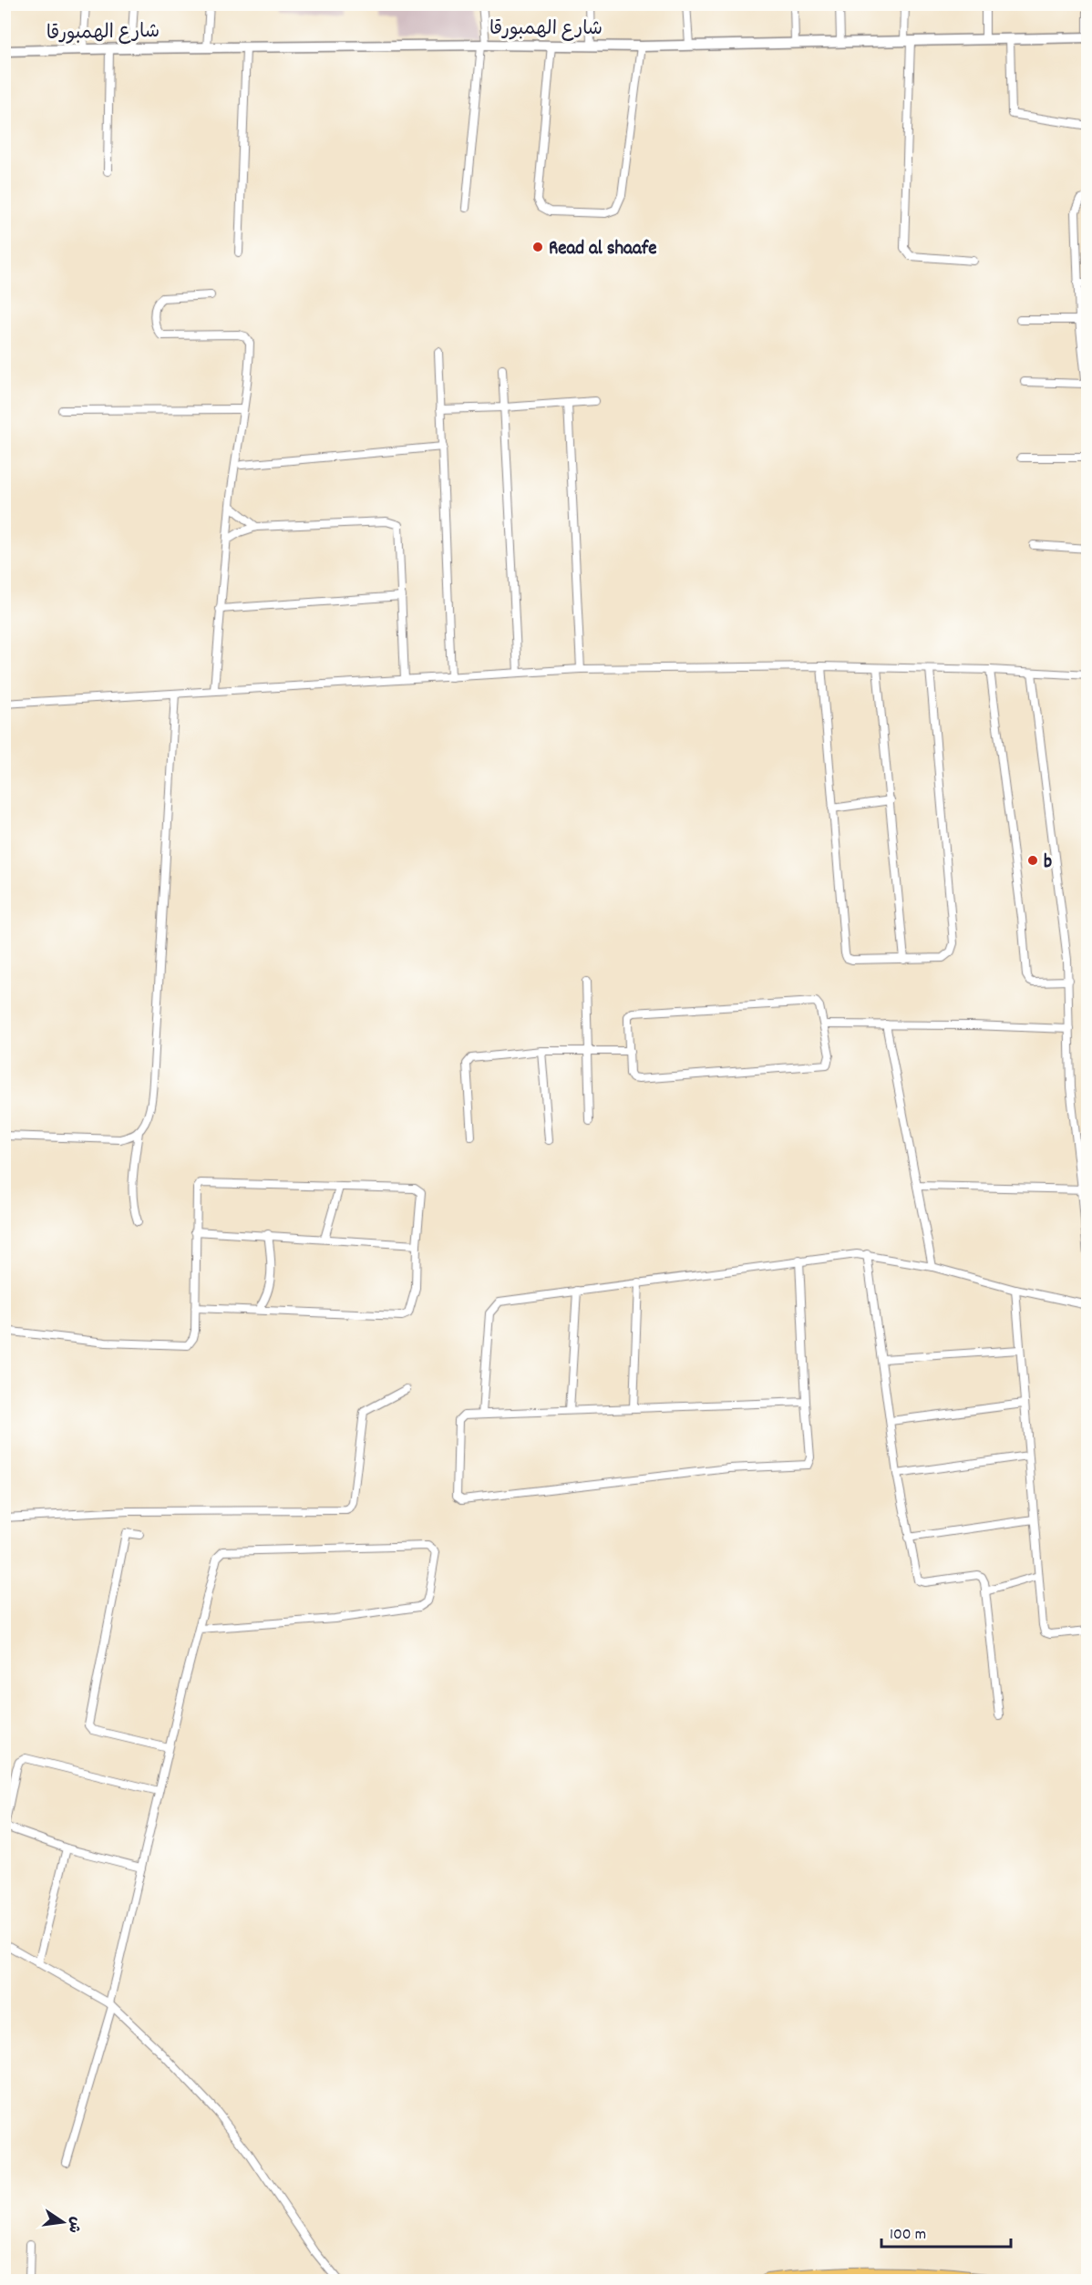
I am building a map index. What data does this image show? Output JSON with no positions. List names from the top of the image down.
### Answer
{
  "streets": {
    "street": ["شارع الهمبورقا"]
  },
  "places": ["Read al shaafe", "b"],
  "scale_bar": "100 m",
  "north": "right"
}
